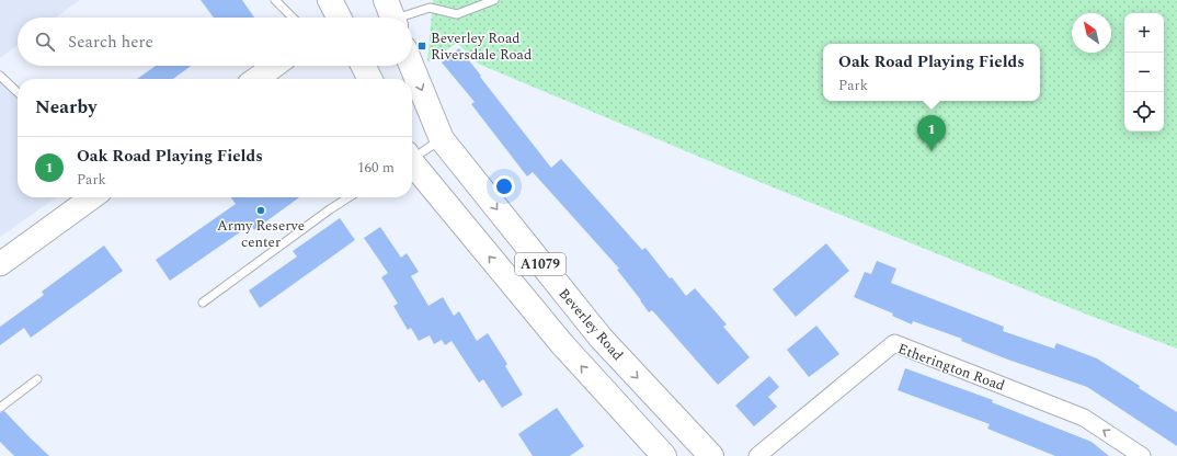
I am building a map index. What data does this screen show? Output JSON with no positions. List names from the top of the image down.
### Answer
{
  "streets": {
    "main road": ["A1079", "Beverley Road"],
    "street": ["Etherington Road"]
  },
  "one_way": ["Etherington Road"],
  "places": {
    "transit": ["Beverley Road Riversdale Road"],
    "other": ["Army Reserve center"]
  },
  "north": "top left",
  "page": {
    "map_buttons": ["+", "−"],
    "search": "Search here",
    "popup": ["Oak Road Playing Fields", "Park"],
    "heading": "Nearby",
    "pins": "1",
    "list": [
      {
        "mark": "1",
        "name": "Oak Road Playing Fields",
        "note": "Park",
        "value": "160 m"
      }
    ]
  }
}
